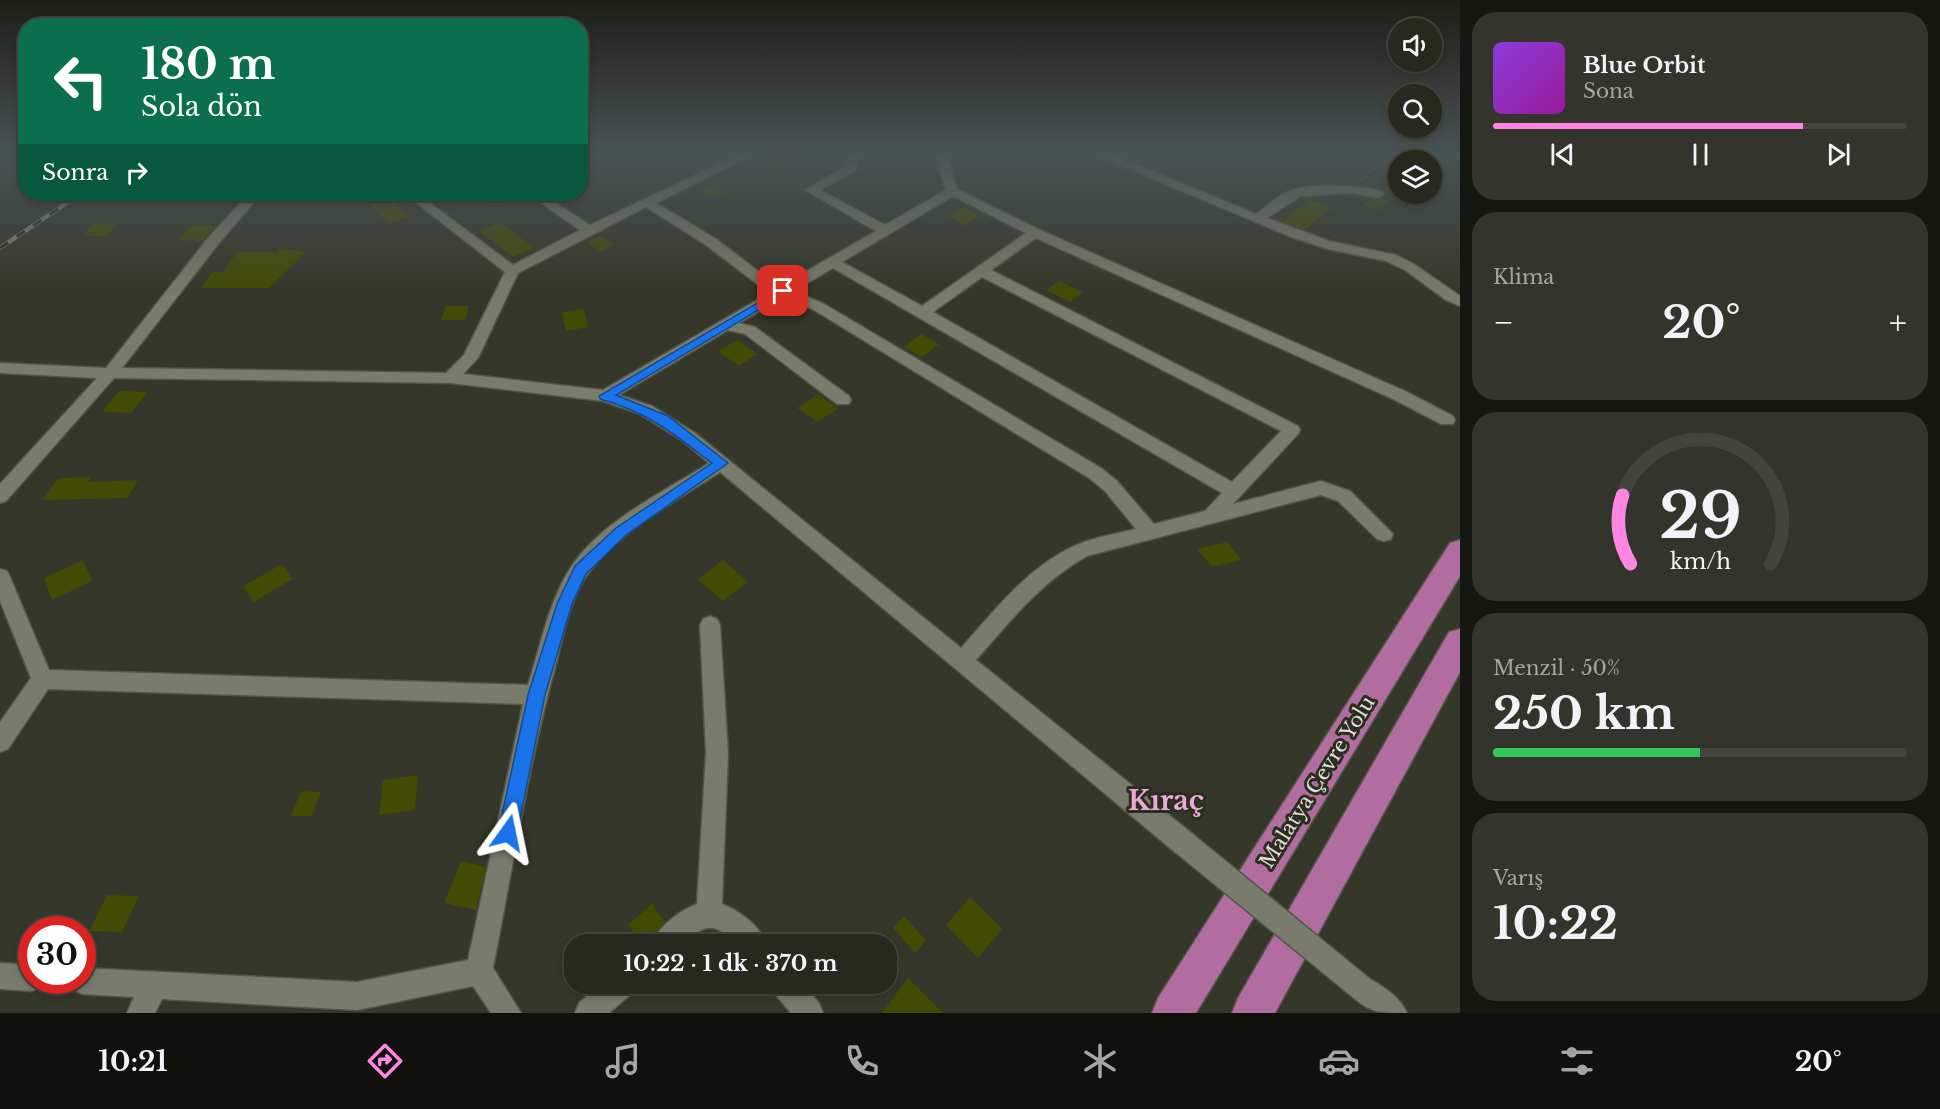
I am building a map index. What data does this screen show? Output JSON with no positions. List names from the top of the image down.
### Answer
{
  "streets": {
    "highway": ["Malatya Çevre Yolu"]
  },
  "districts": ["Kıraç"],
  "page": {
    "turn": ["180 m", "Sola dön"],
    "song": ["Blue Orbit", "Sona"],
    "then": "Sonra",
    "tile": [
      "Klima",
      ["Menzil · 50%", "250 km"],
      ["Varış", "10:22"]
    ],
    "heat": ["−", "20°", "+"],
    "limit": "30",
    "trip": "10:22 · 1 dk · 370 m",
    "tabs": ["10:21", "20°"],
    "gauge": ["29", "km/h"]
  }
}
